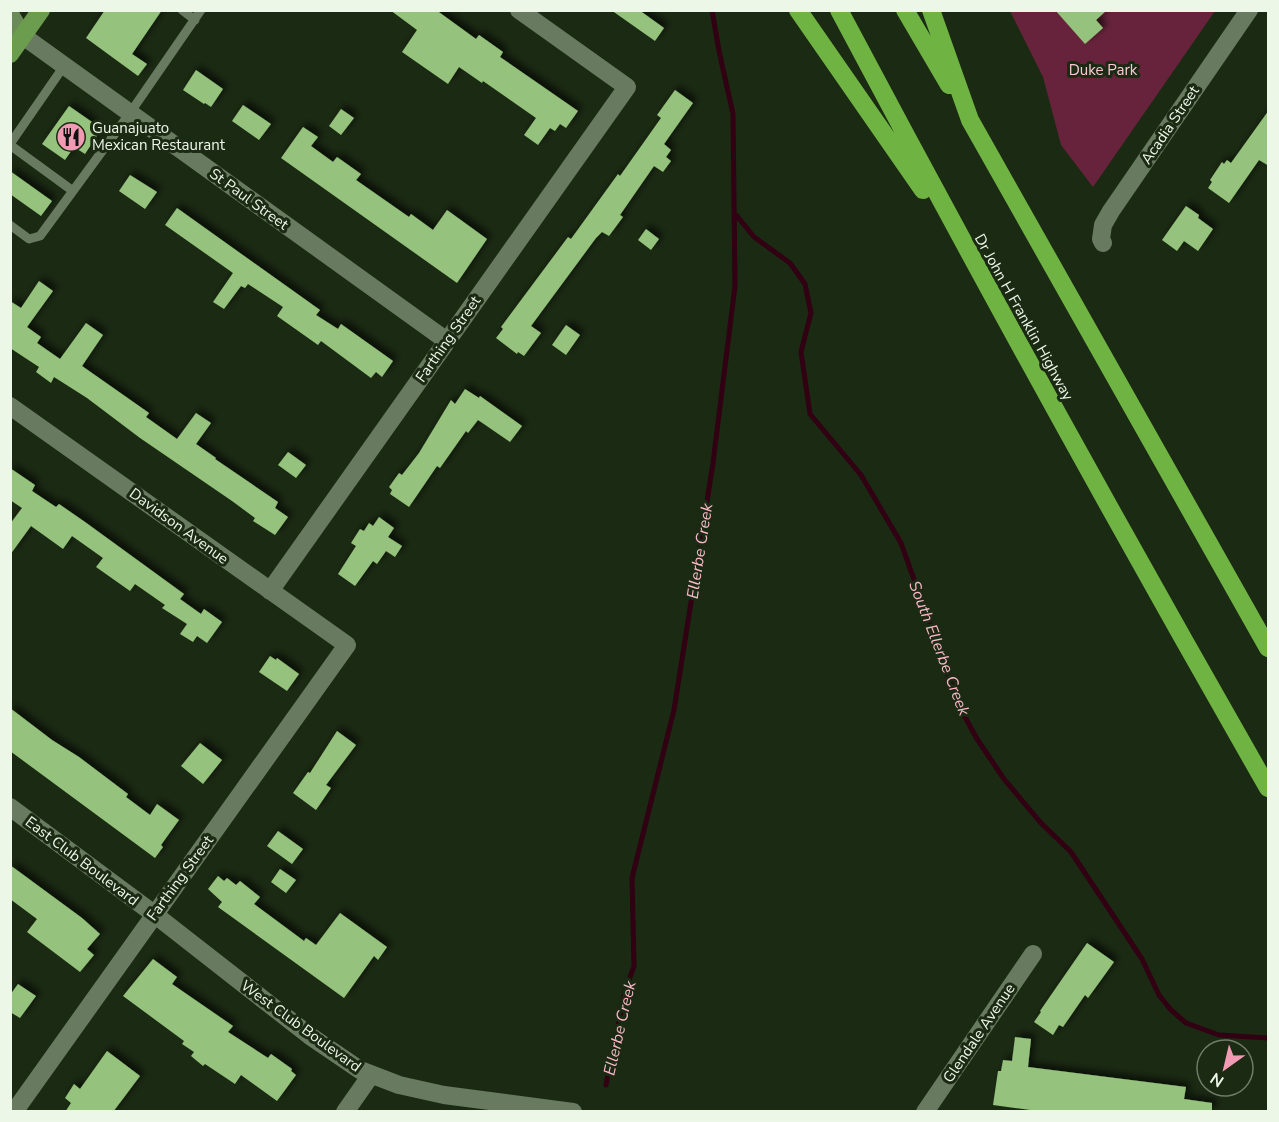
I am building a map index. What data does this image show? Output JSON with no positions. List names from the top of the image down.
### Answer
{
  "streets": {
    "highway": ["Dr John H Franklin Highway"],
    "street": [
      "Acadia Street",
      "St Paul Street",
      "Farthing Street",
      "Davidson Avenue",
      "East Club Boulevard",
      "West Club Boulevard",
      "Glendale Avenue"
    ]
  },
  "crossings": [
    ["St Paul Street", "Farthing Street"],
    ["Farthing Street", "Davidson Avenue"],
    ["Farthing Street", "East Club Boulevard"],
    ["Farthing Street", "West Club Boulevard"],
    ["East Club Boulevard", "West Club Boulevard"]
  ],
  "water": ["Ellerbe Creek", "South Ellerbe Creek"],
  "parks": ["Duke Park"],
  "places": {
    "restaurant": ["Guanajuato Mexican Restaurant"]
  },
  "north": "bottom left"
}
